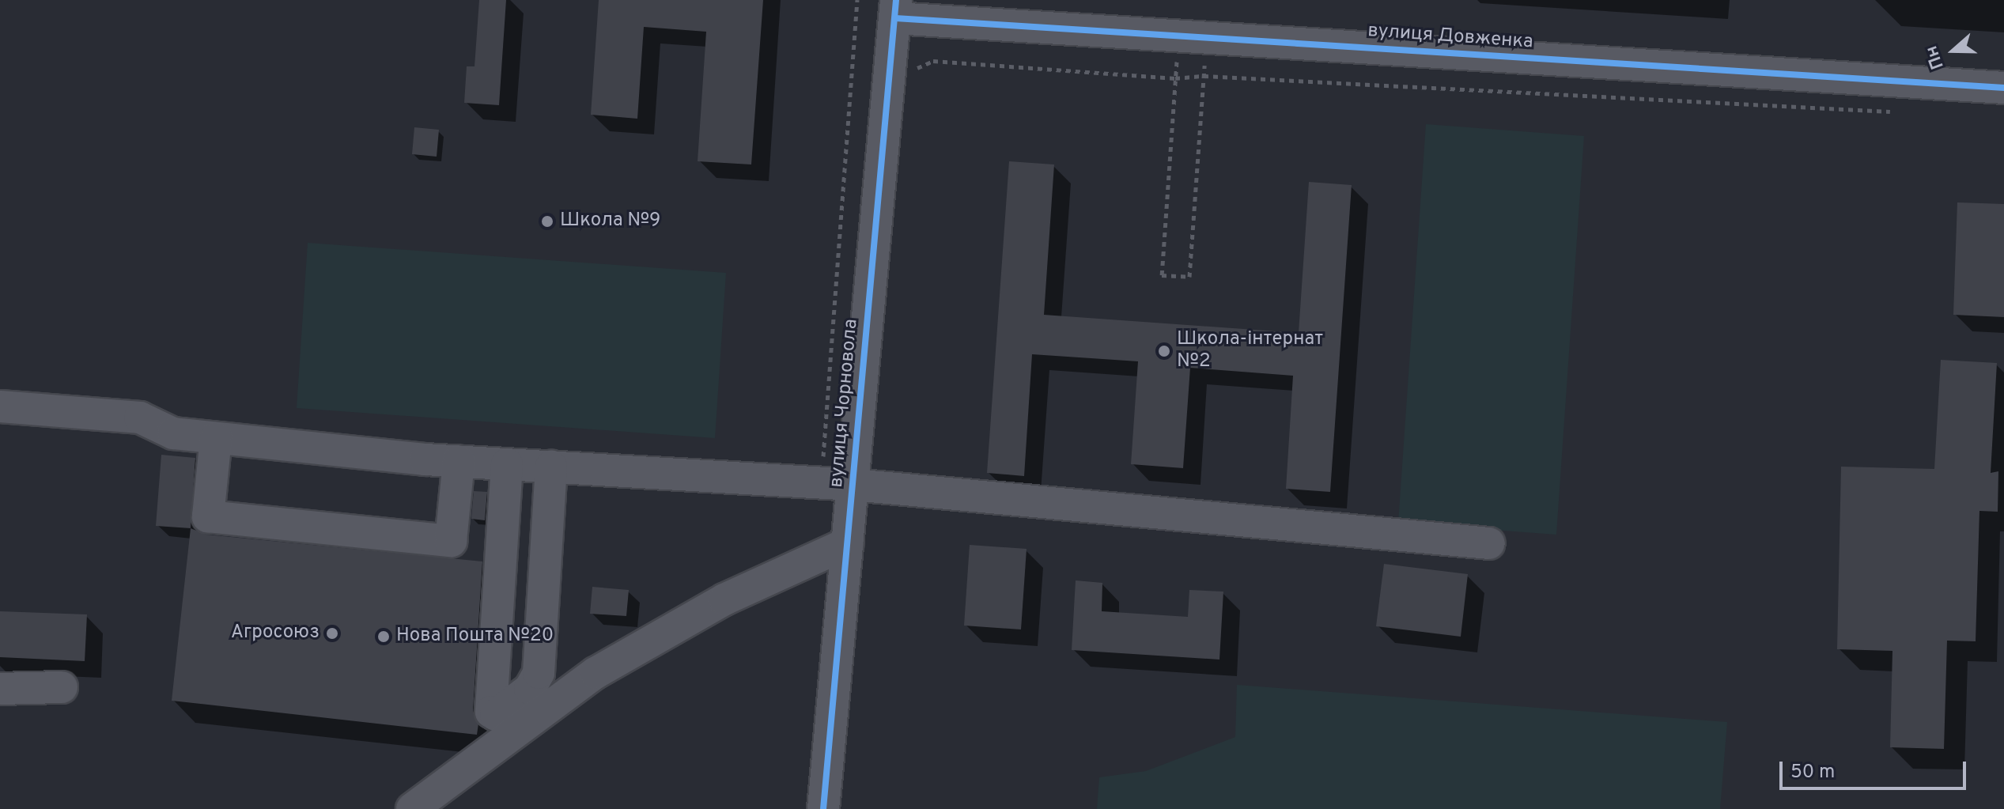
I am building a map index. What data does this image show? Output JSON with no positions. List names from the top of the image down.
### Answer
{
  "streets": {
    "street": ["вулиця Довженка", "вулиця Чорновола"]
  },
  "crossings": [
    ["вулиця Довженка", "вулиця Чорновола"]
  ],
  "places": [
    "Школа №9",
    "Школа-інтернат №2",
    "Агросоюз",
    "Нова Пошта №20"
  ],
  "scale_bar": "50 m",
  "north": "left"
}
